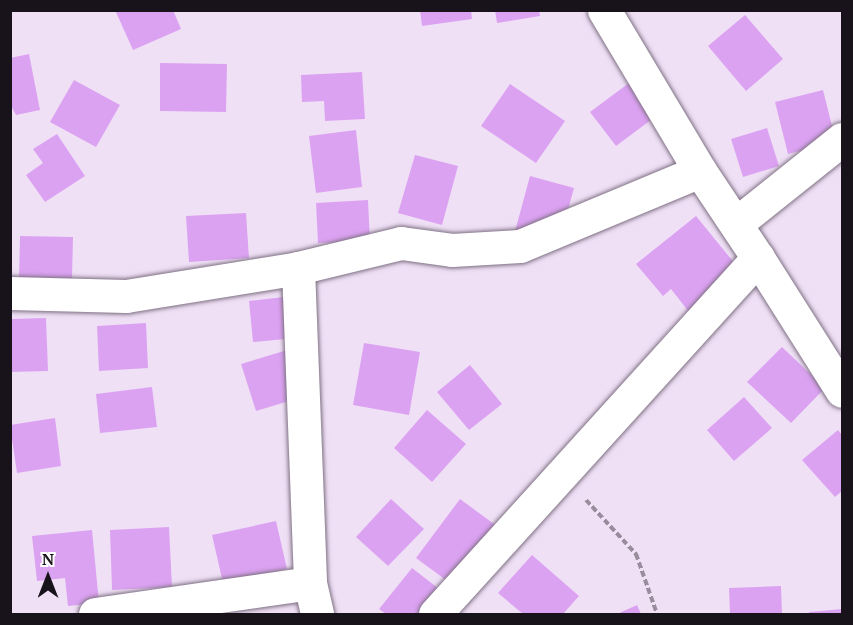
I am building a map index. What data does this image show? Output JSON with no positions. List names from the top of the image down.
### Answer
{
  "north": "top"
}
